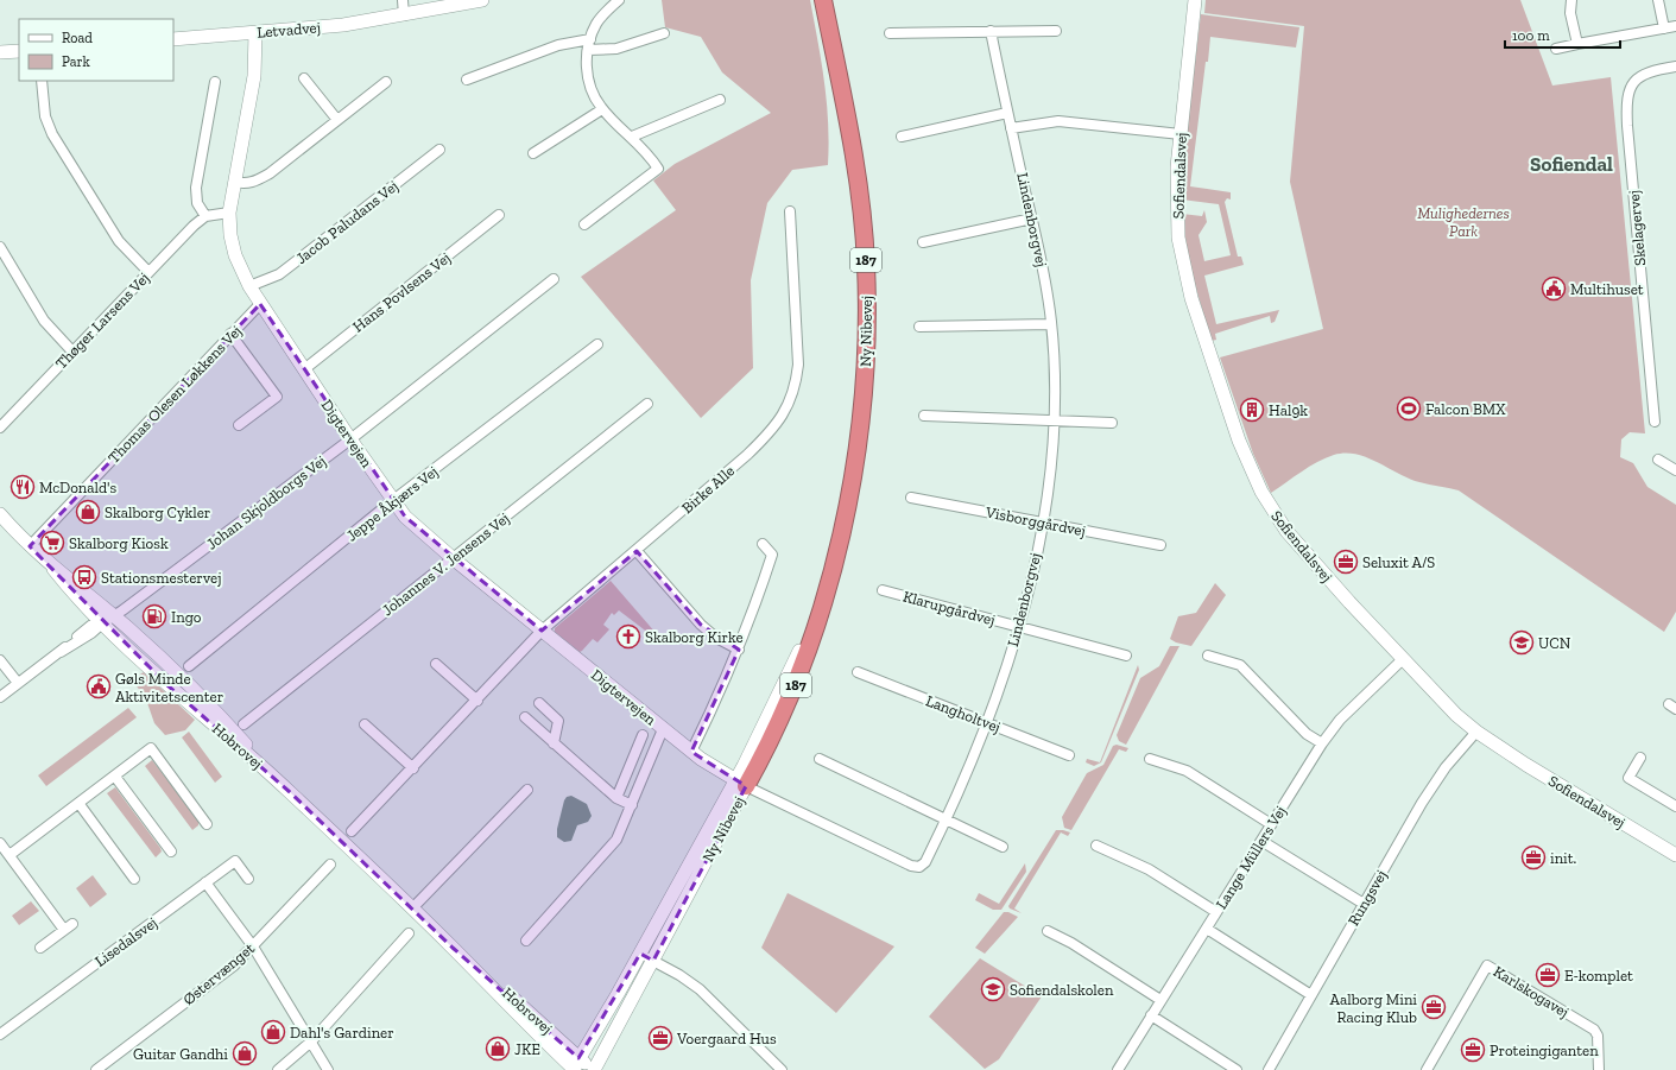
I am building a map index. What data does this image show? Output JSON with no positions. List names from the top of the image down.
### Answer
{
  "streets": {
    "highway": ["187", "Ny Nibevej"],
    "street": [
      "Letvadvej",
      "Sofiendalsvej",
      "Lindenborgvej",
      "Jacob Paludans Vej",
      "Skelagervej",
      "Hans Povlsens Vej",
      "Thøger Larsens Vej",
      "Thomas Olesen Løkkens Vej",
      "Digtervejen",
      "Birke Alle",
      "Johan Skjoldborgs Vej",
      "Jeppe Åkjærs Vej",
      "Visborggårdvej",
      "Johannes V. Jensens Vej",
      "Klarupgårdvej",
      "Langholtvej",
      "Hobrovej",
      "Lange Müllers Vej",
      "Rungsvej",
      "Lisedalsvej",
      "Østervænget",
      "Karlskogavej"
    ]
  },
  "crossings": [
    ["Letvadvej", "Digtervejen"],
    ["Sofiendalsvej", "Lange Müllers Vej"],
    ["Sofiendalsvej", "Rungsvej"],
    ["Lindenborgvej", "Ny Nibevej"],
    ["Lindenborgvej", "Digtervejen"],
    ["Lindenborgvej", "Visborggårdvej"],
    ["Lindenborgvej", "Klarupgårdvej"],
    ["Lindenborgvej", "Langholtvej"],
    ["Jacob Paludans Vej", "Digtervejen"],
    ["Hans Povlsens Vej", "Digtervejen"],
    ["Ny Nibevej", "Digtervejen"],
    ["Ny Nibevej", "Hobrovej"],
    ["Thomas Olesen Løkkens Vej", "Digtervejen"],
    ["Thomas Olesen Løkkens Vej", "Hobrovej"],
    ["Digtervejen", "Birke Alle"],
    ["Digtervejen", "Johan Skjoldborgs Vej"],
    ["Digtervejen", "Jeppe Åkjærs Vej"],
    ["Digtervejen", "Johannes V. Jensens Vej"],
    ["Johan Skjoldborgs Vej", "Hobrovej"]
  ],
  "districts": ["Sofiendal"],
  "parks": ["Mulighedernes Park"],
  "places": {
    "public building": ["Multihuset", "Gøls Minde Aktivitetscenter"],
    "sports": ["Falcon BMX"],
    "building": ["Hal9k"],
    "restaurant": ["McDonald's"],
    "shop": [
      "Skalborg Cykler",
      "Dahl's Gardiner",
      "JKE",
      "Guitar Gandhi"
    ],
    "supermarket": ["Skalborg Kiosk"],
    "office": [
      "Seluxit A/S",
      "init.",
      "E-komplet",
      "Aalborg Mini Racing Klub",
      "Voergaard Hus",
      "Proteingiganten"
    ],
    "bus stop": ["Stationsmestervej"],
    "fuel station": ["Ingo"],
    "church": ["Skalborg Kirke"],
    "school or university": ["UCN", "Sofiendalskolen"]
  },
  "legend": ["Road", "Park"],
  "scale_bar": "100 m"
}
